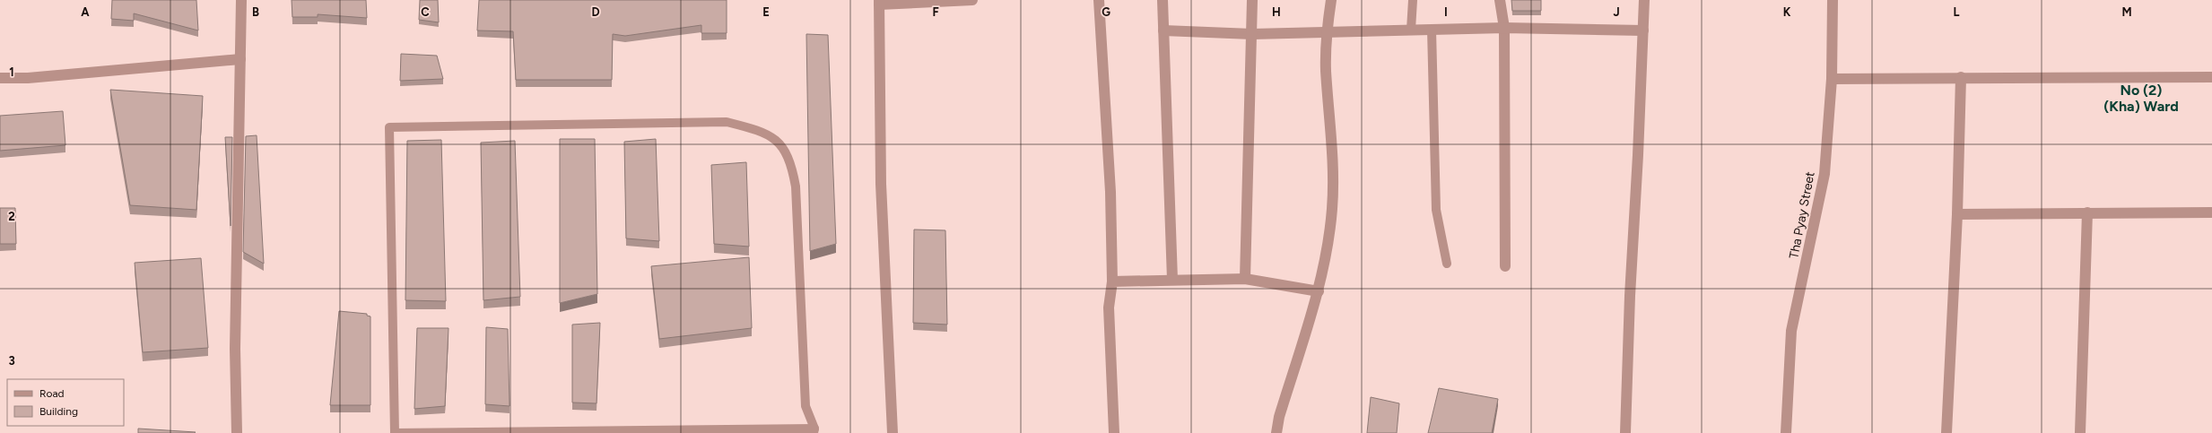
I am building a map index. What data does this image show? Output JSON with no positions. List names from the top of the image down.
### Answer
{
  "streets": {
    "street": ["Tha Pyay Street"]
  },
  "districts": ["No (2) (Kha) Ward"],
  "legend": ["Road", "Building"],
  "grid": {
    "columns": [
      "A",
      "B",
      "C",
      "D",
      "E",
      "F",
      "G",
      "H",
      "I",
      "J",
      "K",
      "L",
      "M"
    ],
    "rows": ["1", "2", "3"]
  }
}
